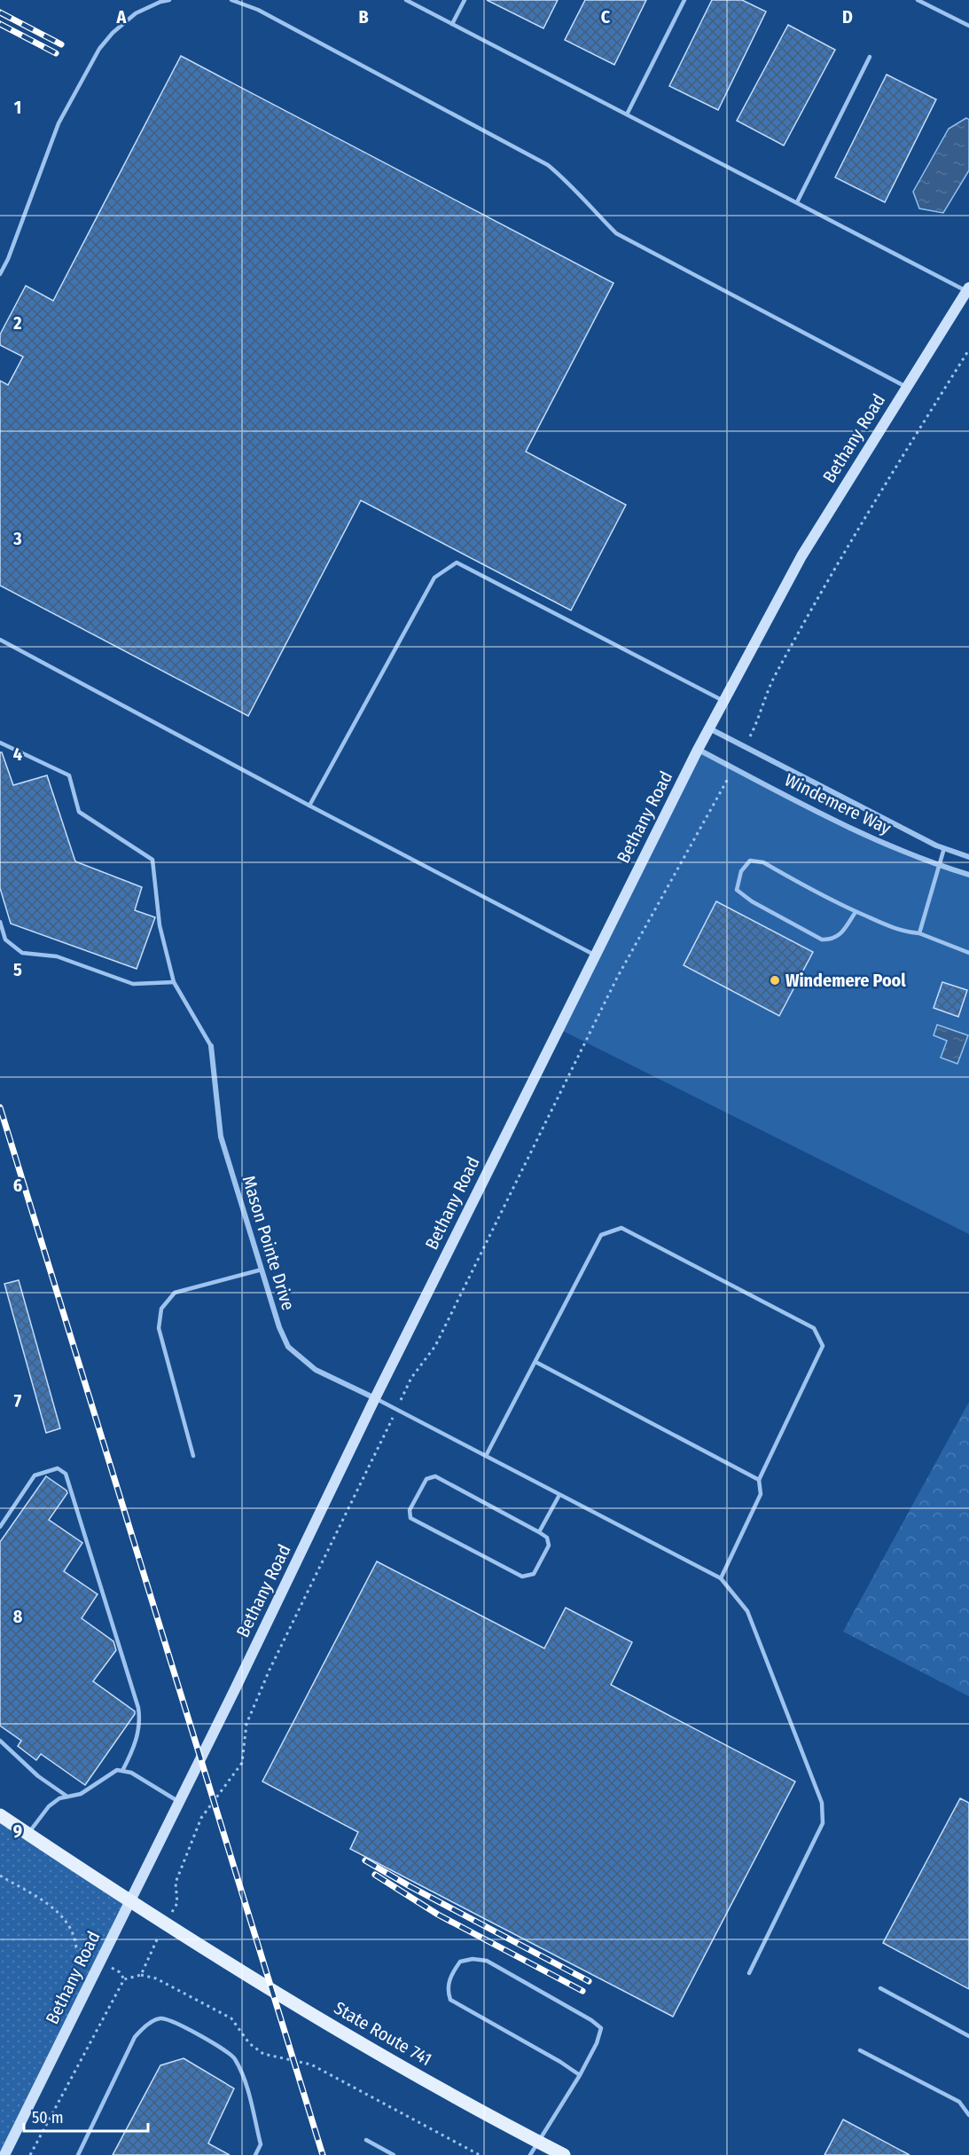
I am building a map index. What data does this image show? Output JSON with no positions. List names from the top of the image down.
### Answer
{
  "streets": {
    "main road": ["Bethany Road", "State Route 741"],
    "street": ["Windemere Way", "Mason Pointe Drive"]
  },
  "crossings": [
    ["Bethany Road", "Windemere Way"],
    ["Bethany Road", "Mason Pointe Drive"],
    ["Bethany Road", "State Route 741"]
  ],
  "places": ["Windemere Pool"],
  "scale_bar": "50 m",
  "grid": {
    "columns": [
      "A",
      "B",
      "C",
      "D"
    ],
    "rows": [
      "1",
      "2",
      "3",
      "4",
      "5",
      "6",
      "7",
      "8",
      "9"
    ]
  }
}
